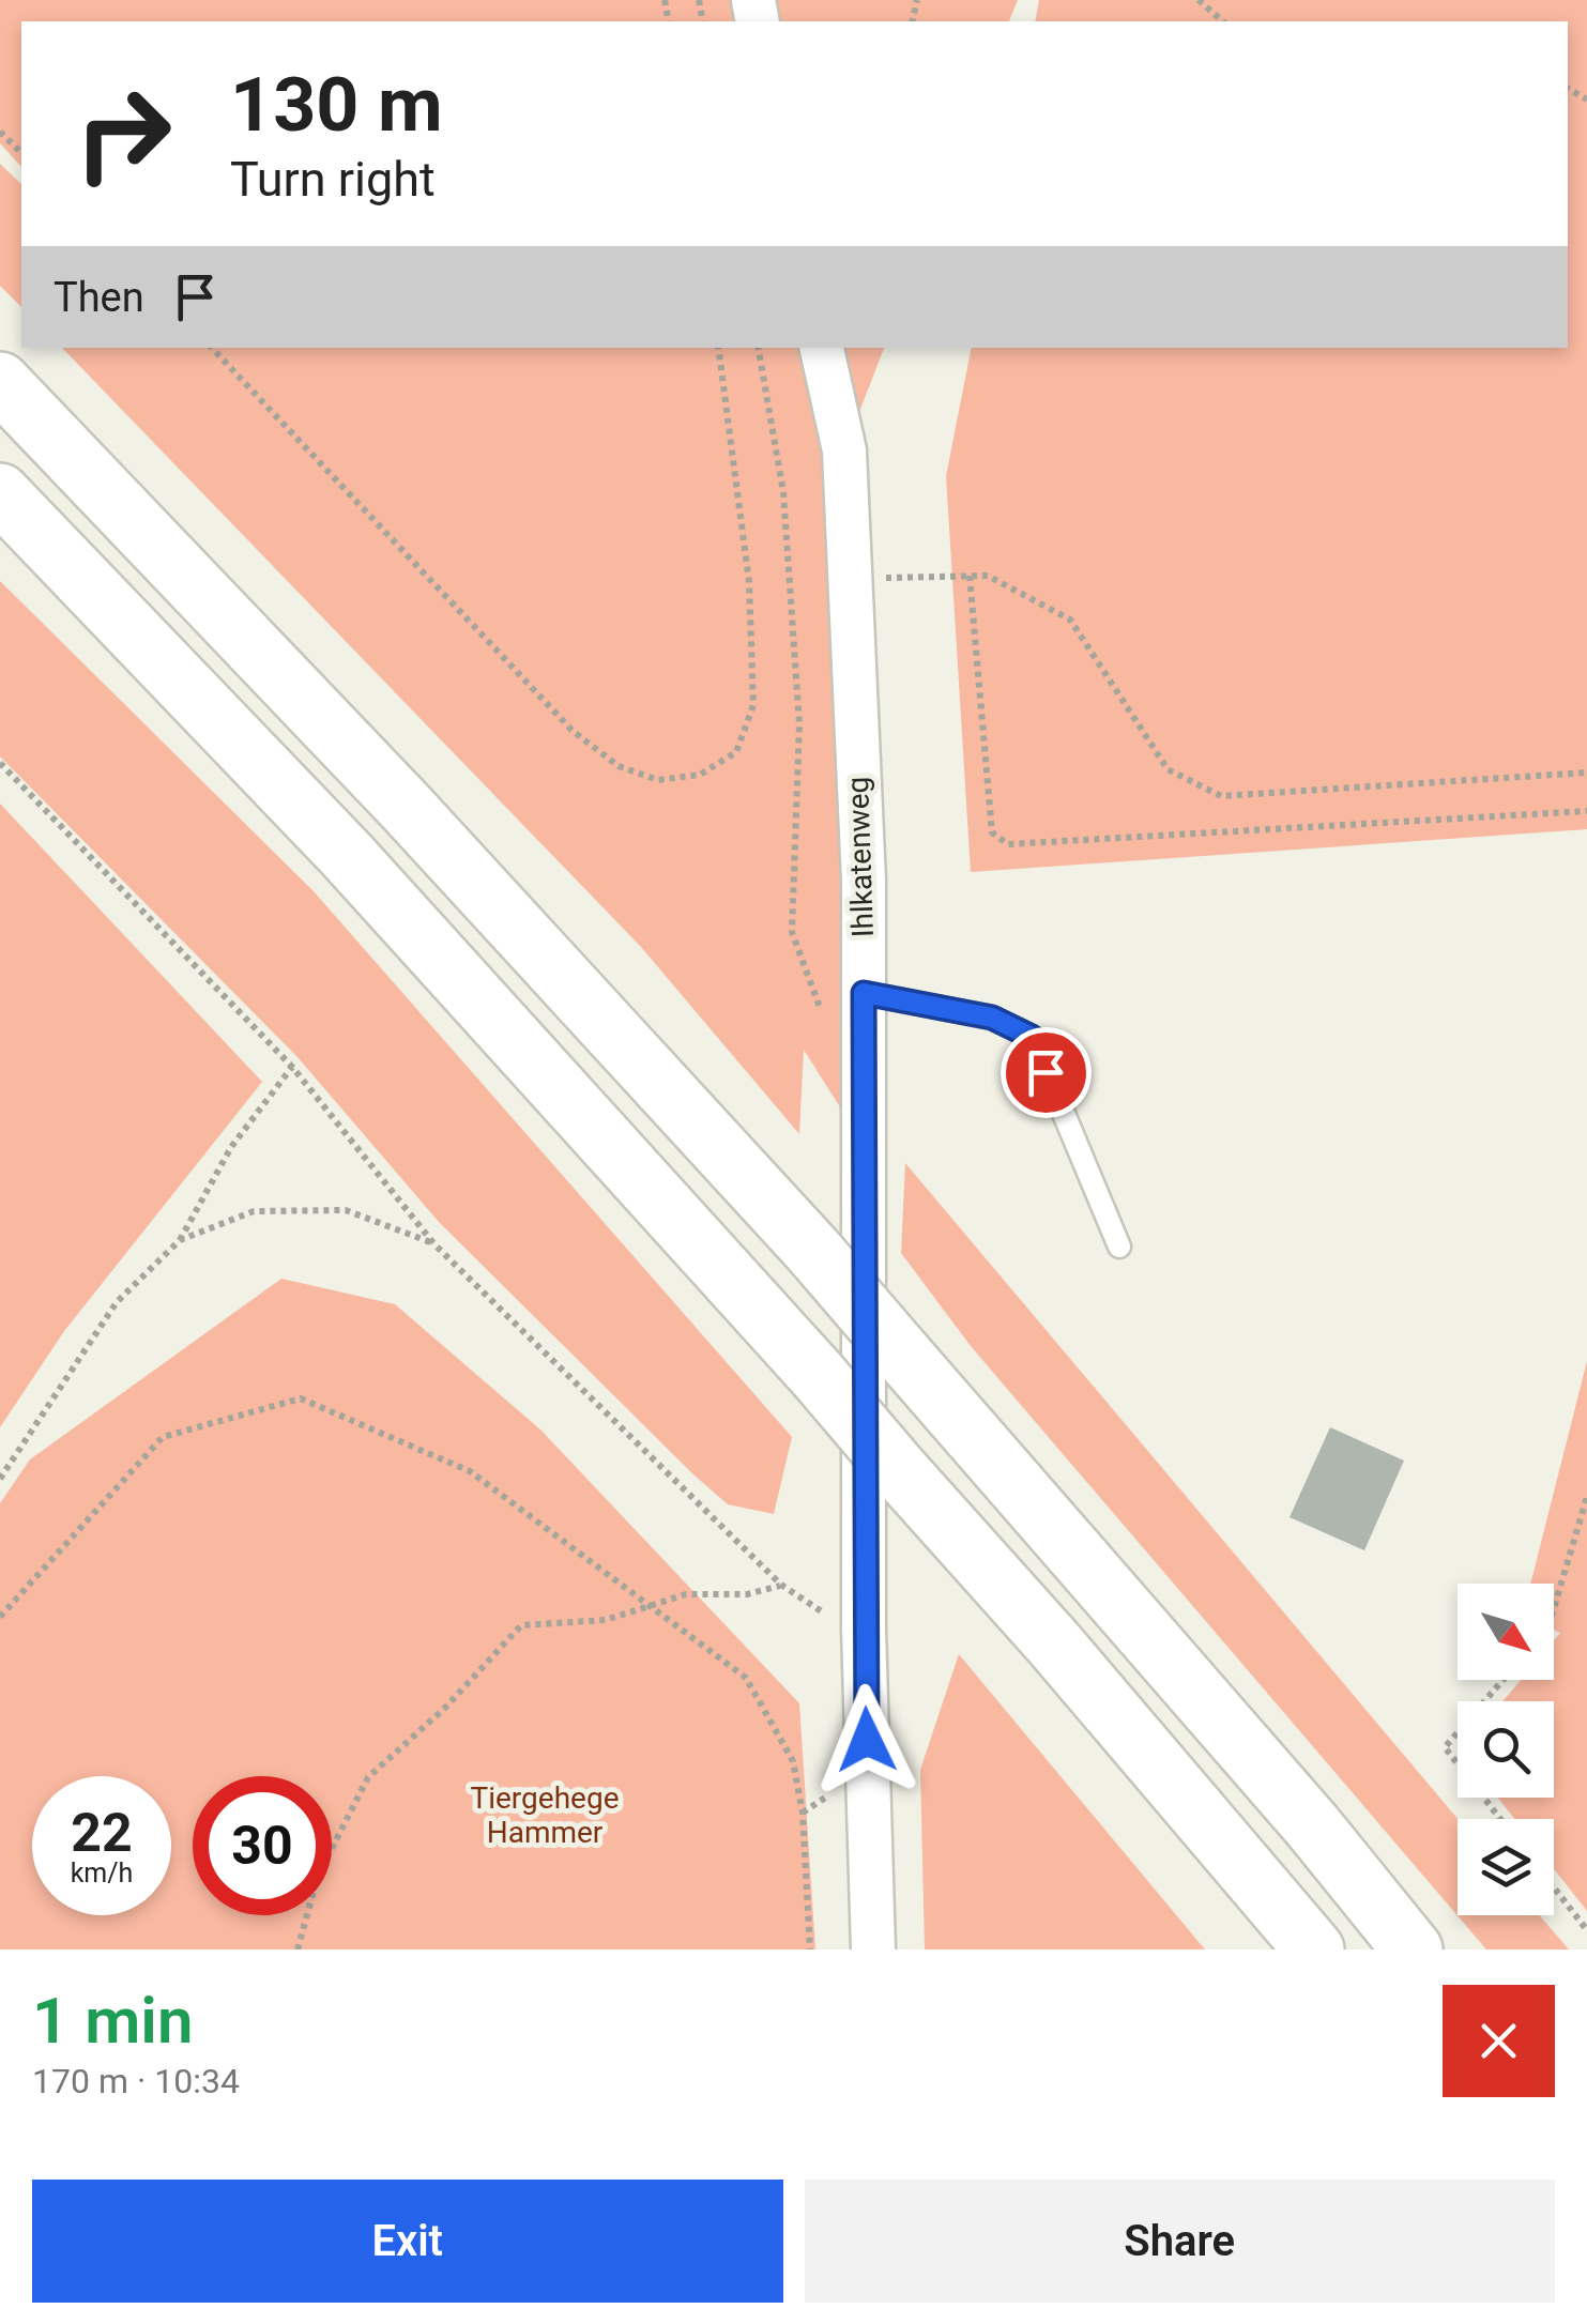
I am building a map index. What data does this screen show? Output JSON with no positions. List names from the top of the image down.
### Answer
{
  "streets": {
    "street": ["Ihlkatenweg"]
  },
  "parks": ["Tiergehege Hammer"],
  "north": "bottom right",
  "page": {
    "turn": ["130 m", "Turn right"],
    "then": "Then",
    "speed": "22 km/h",
    "limit": "30",
    "heading": ["1 min", "170 m · 10:34"],
    "buttons": ["Exit", "Share"]
  }
}
